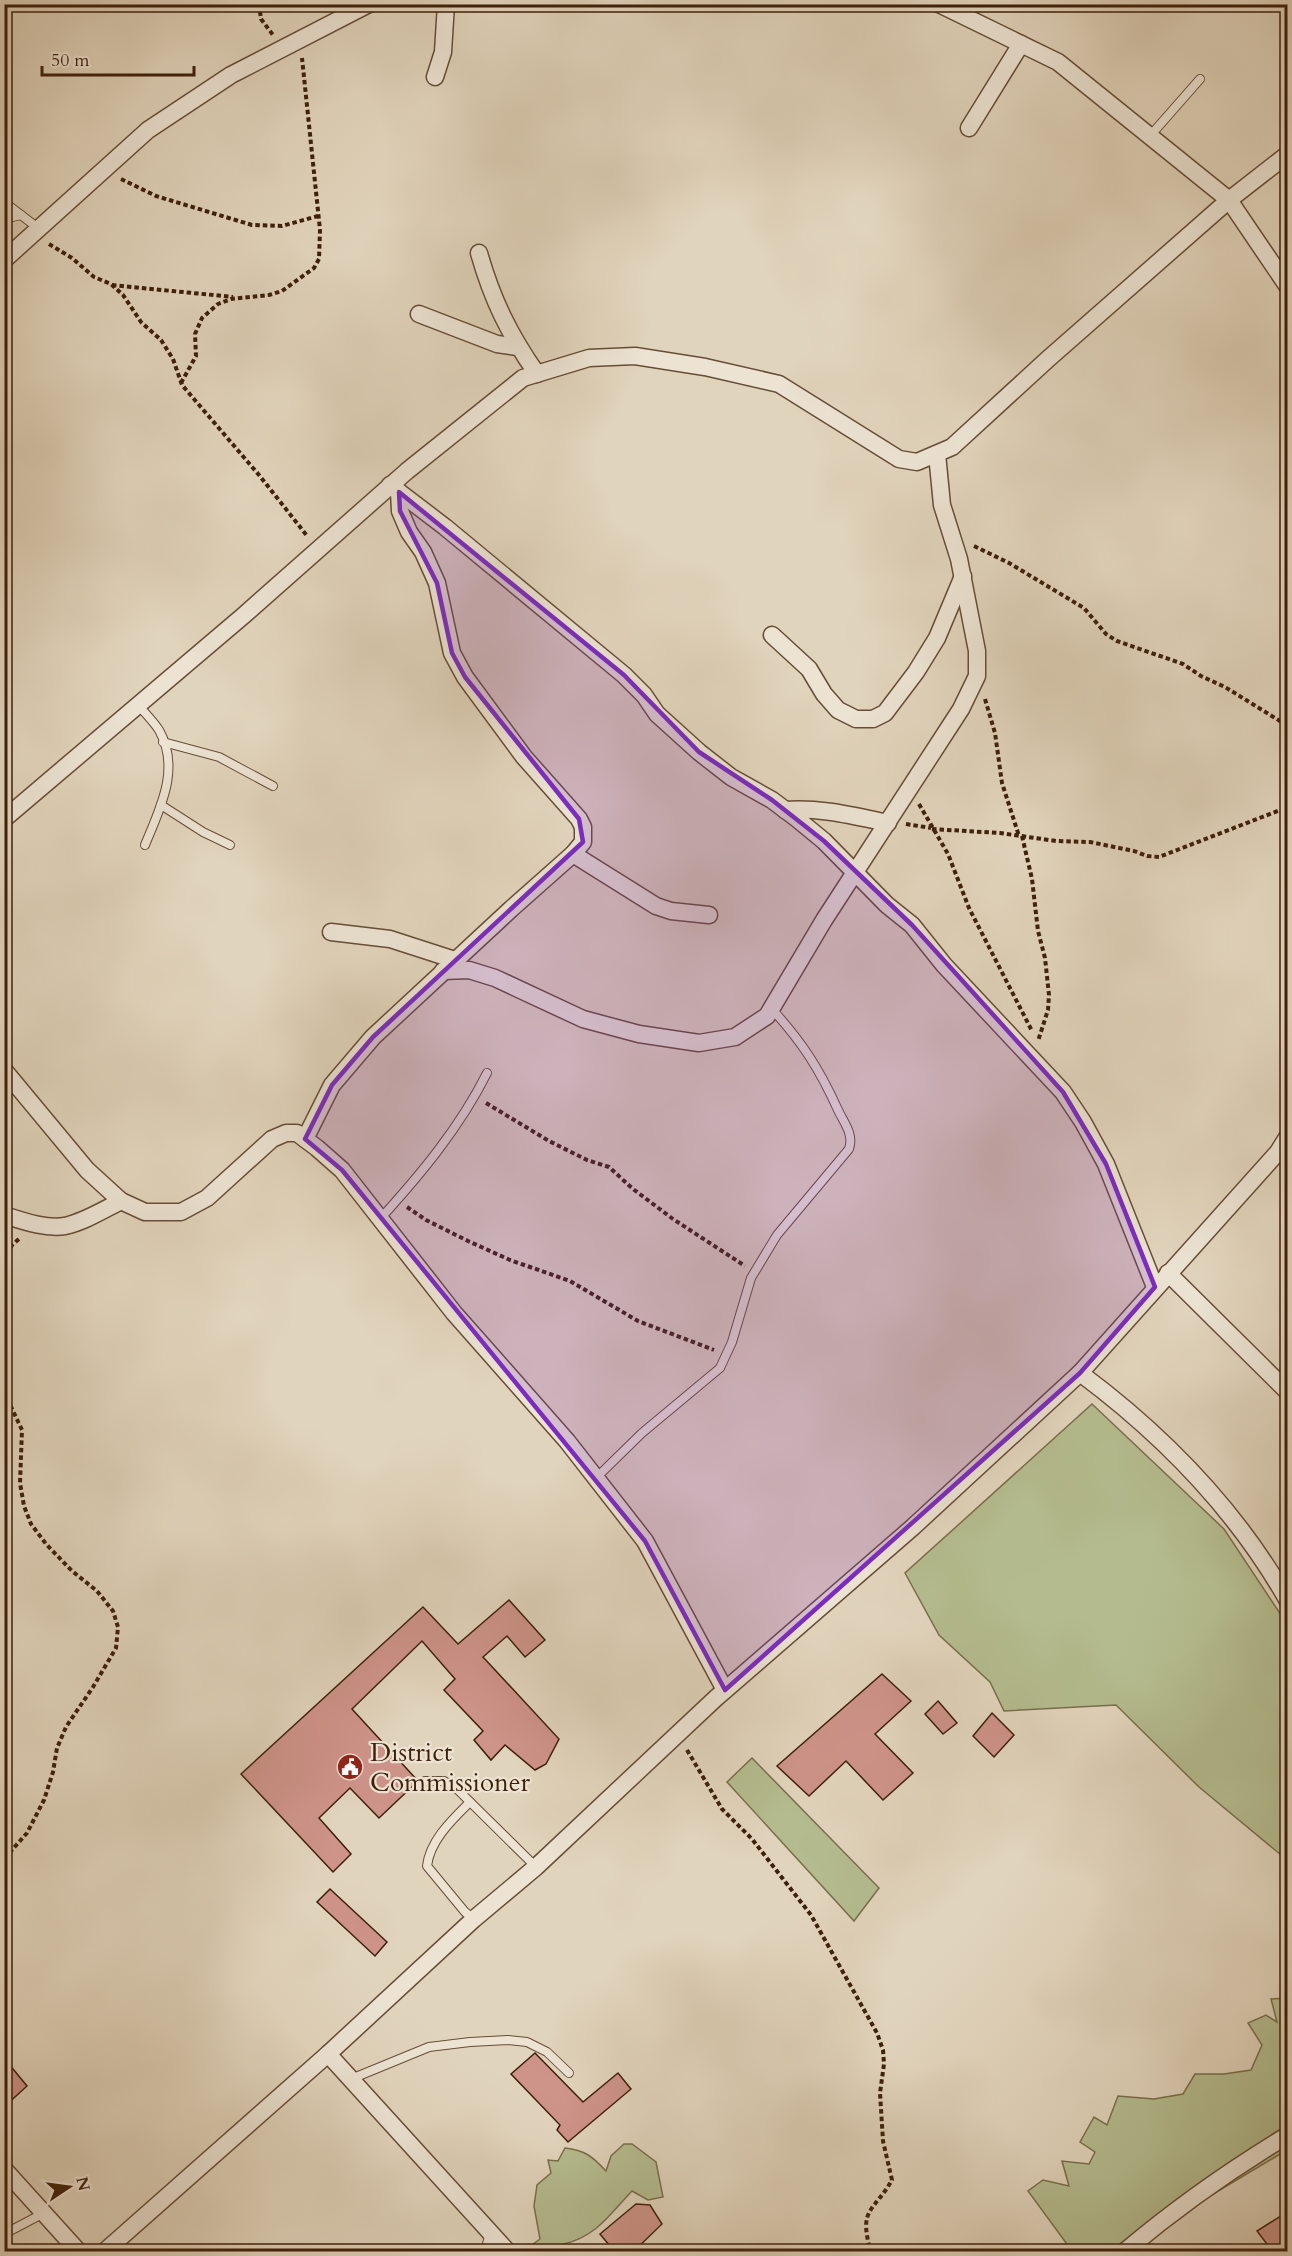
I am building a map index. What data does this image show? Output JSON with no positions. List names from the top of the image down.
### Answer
{
  "places": {
    "public building": ["District Commissioner"]
  },
  "scale_bar": "50 m",
  "north": "right"
}
